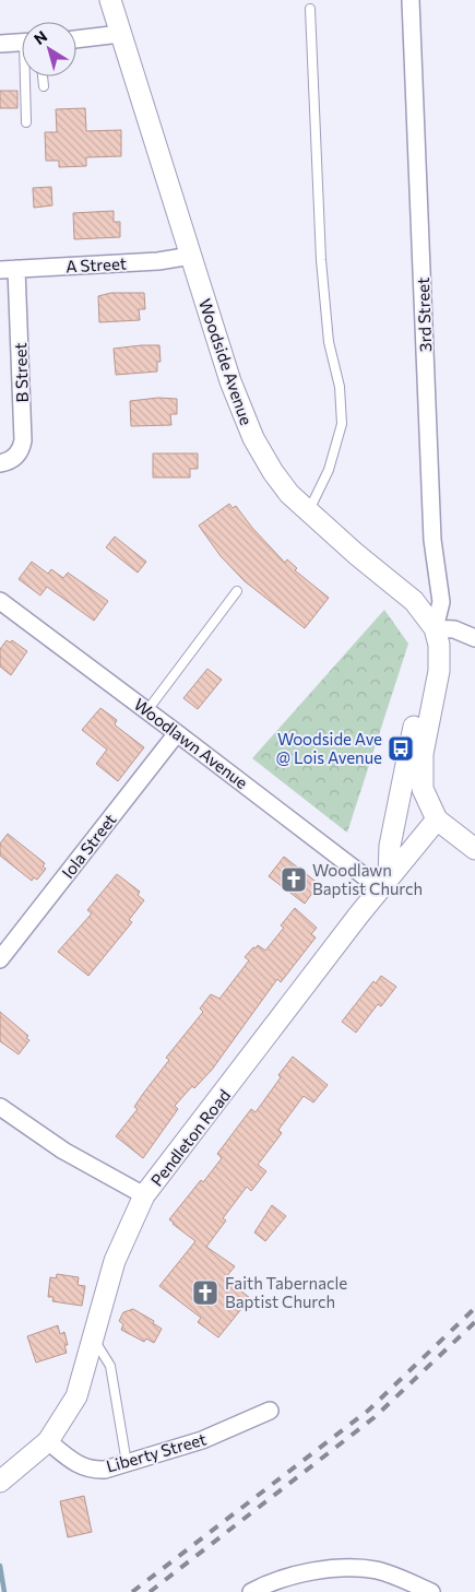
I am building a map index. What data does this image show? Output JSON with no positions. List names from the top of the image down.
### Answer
{
  "streets": {
    "street": [
      "A Street",
      "3rd Street",
      "Woodside Avenue",
      "B Street",
      "Woodlawn Avenue",
      "Iola Street",
      "Pendleton Road",
      "Liberty Street"
    ]
  },
  "crossings": [
    ["A Street", "Woodside Avenue"],
    ["A Street", "B Street"],
    ["3rd Street", "Woodside Avenue"],
    ["Woodside Avenue", "Pendleton Road"],
    ["Woodlawn Avenue", "Iola Street"],
    ["Woodlawn Avenue", "Pendleton Road"],
    ["Pendleton Road", "Liberty Street"]
  ],
  "places": {
    "bus stop": ["Woodside Ave @ Lois Avenue"],
    "church": ["Woodlawn Baptist Church", "Faith Tabernacle Baptist Church"]
  },
  "north": "top left"
}
